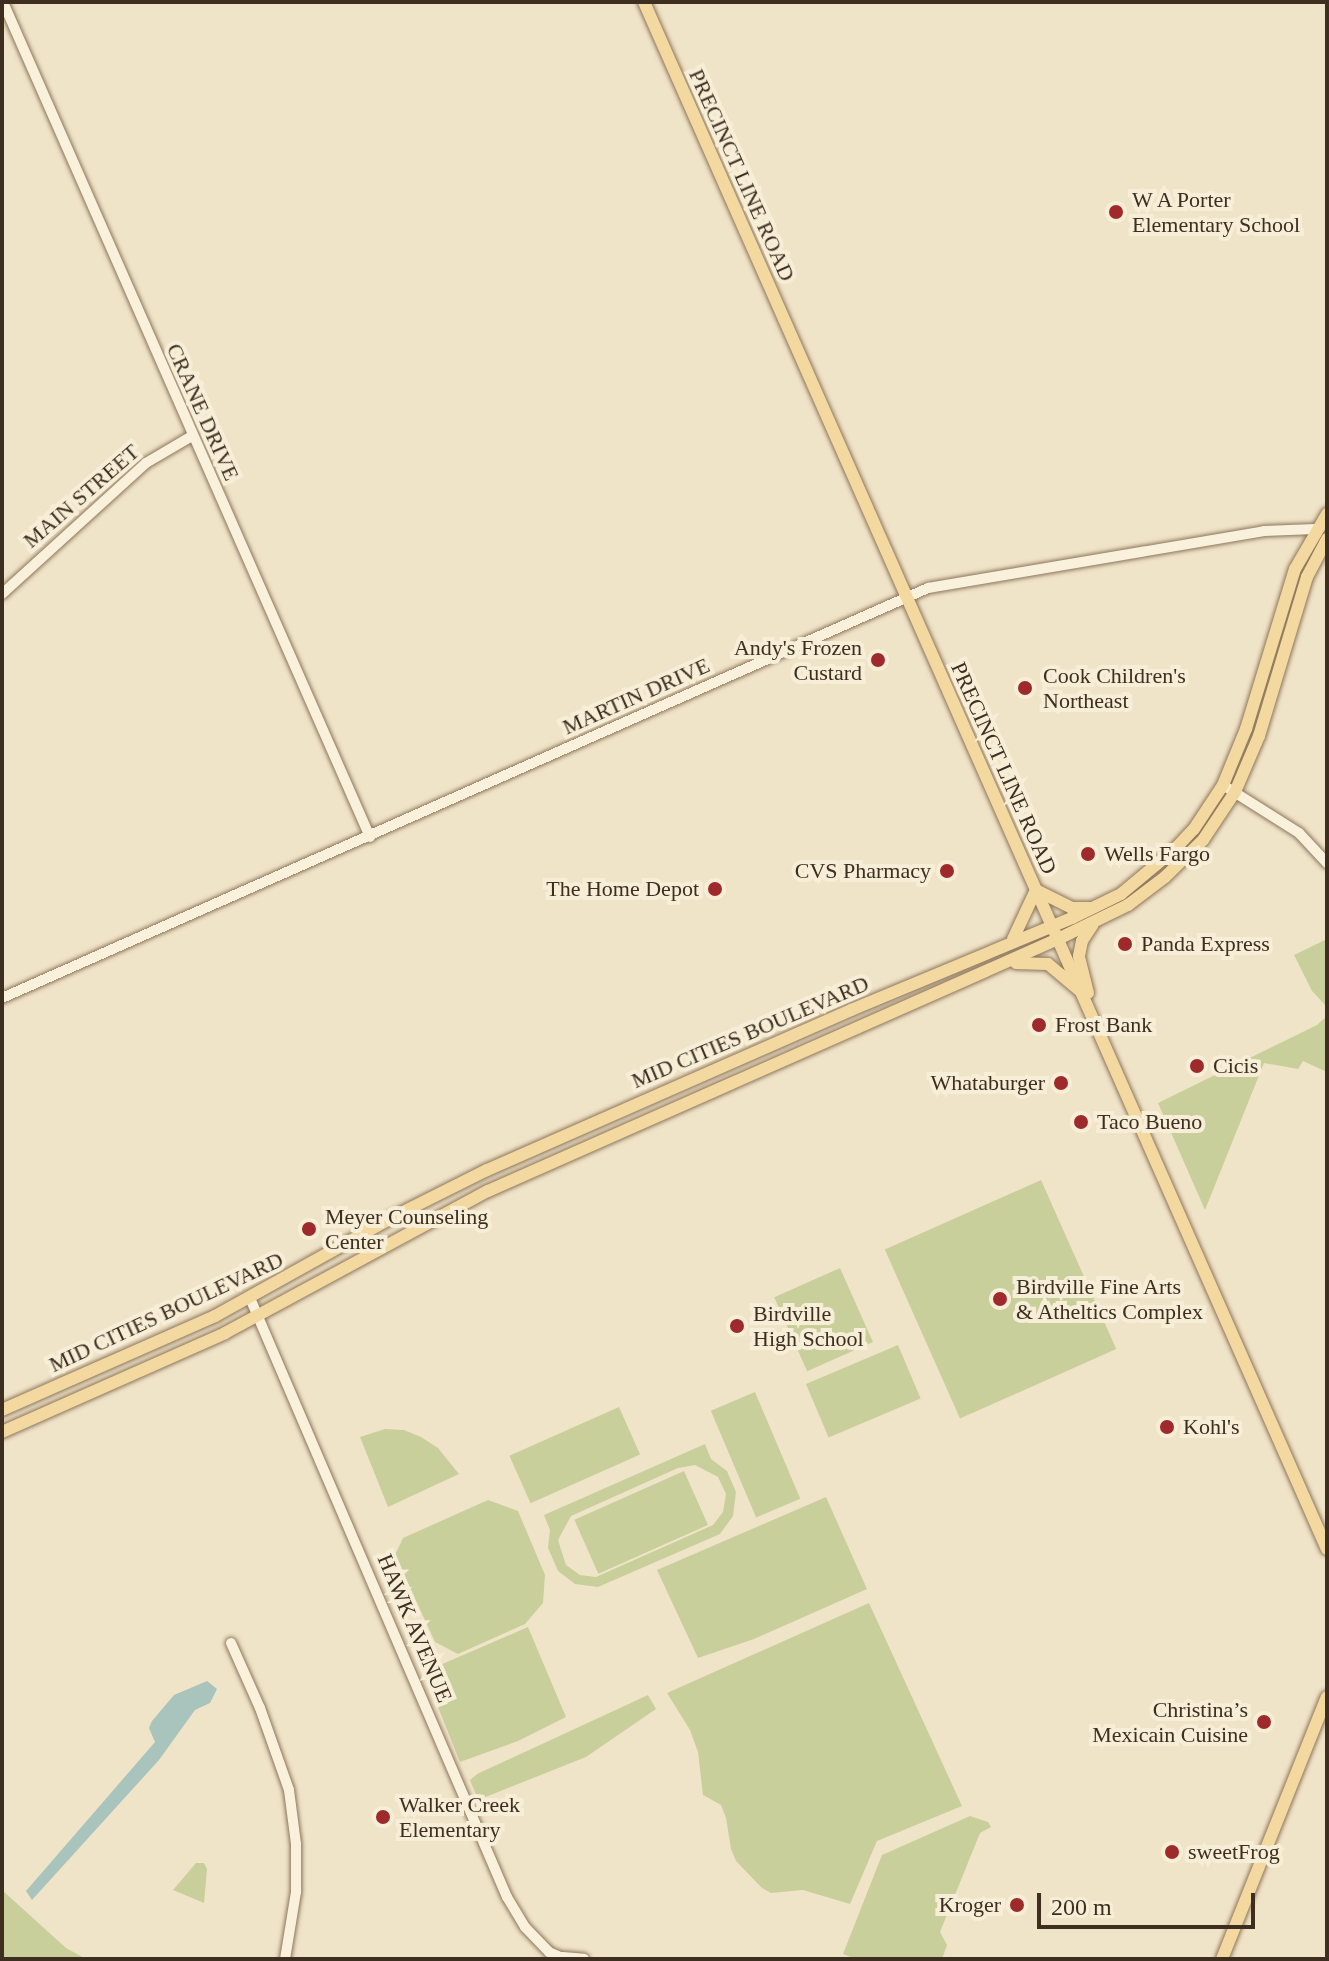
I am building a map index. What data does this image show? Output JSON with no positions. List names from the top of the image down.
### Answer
{
  "streets": {
    "main road": ["PRECINCT LINE ROAD", "MID CITIES BOULEVARD"],
    "street": [
      "CRANE DRIVE",
      "MAIN STREET",
      "MARTIN DRIVE",
      "HAWK AVENUE"
    ]
  },
  "crossings": [
    ["PRECINCT LINE ROAD", "MARTIN DRIVE"],
    ["PRECINCT LINE ROAD", "MID CITIES BOULEVARD"],
    ["CRANE DRIVE", "MAIN STREET"],
    ["CRANE DRIVE", "MARTIN DRIVE"],
    ["MARTIN DRIVE", "MID CITIES BOULEVARD"],
    ["MID CITIES BOULEVARD", "HAWK AVENUE"]
  ],
  "places": [
    "W A Porter Elementary School",
    "Andy's Frozen Custard",
    "Cook Children's Northeast",
    "Wells Fargo",
    "CVS Pharmacy",
    "The Home Depot",
    "Panda Express",
    "Frost Bank",
    "Cicis",
    "Whataburger",
    "Taco Bueno",
    "Meyer Counseling Center",
    "Birdville Fine Arts & Atheltics Complex",
    "Birdville High School",
    "Kohl's",
    "Christina’s Mexicain Cuisine",
    "Walker Creek Elementary",
    "sweetFrog",
    "Kroger"
  ],
  "scale_bar": "200 m"
}
